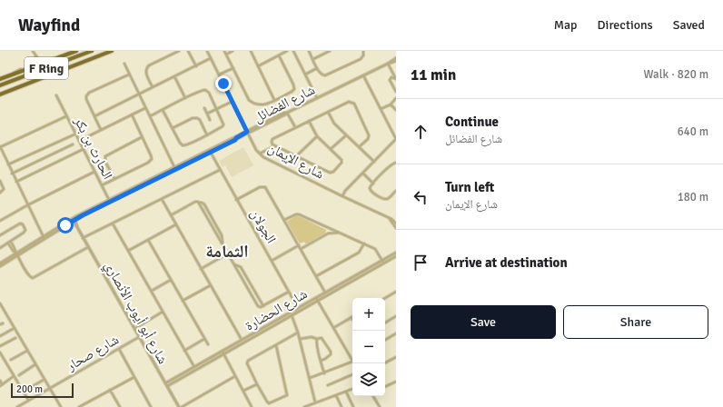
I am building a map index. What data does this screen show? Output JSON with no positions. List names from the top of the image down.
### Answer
{
  "streets": {
    "highway": ["F Ring"],
    "street": [
      "شارع الفضائل",
      "الحارث بن بكر",
      "شارع الإيمان",
      "الجولان",
      "شارع الحضارة",
      "شارع أبو أيوب الأنصاري",
      "شارع صحار"
    ]
  },
  "crossings": [
    ["شارع الفضائل", "شارع الإيمان"],
    ["الجولان", "شارع الحضارة"],
    ["شارع الحضارة", "شارع أبو أيوب الأنصاري"],
    ["شارع أبو أيوب الأنصاري", "شارع صحار"]
  ],
  "districts": ["الثمامة"],
  "scale_bar": "200 m",
  "page": {
    "header": "Wayfind",
    "nav": ["Map", "Directions", "Saved"],
    "heading": ["11 min", "Walk · 820 m"],
    "list": [
      ["Continue", "شارع الفضائل", "640 m"],
      ["Turn left", "شارع الإيمان", "180 m"],
      "Arrive at destination"
    ],
    "buttons": ["Save", "Share"],
    "map_buttons": ["+", "−"],
    "scale": "200 m"
  }
}
